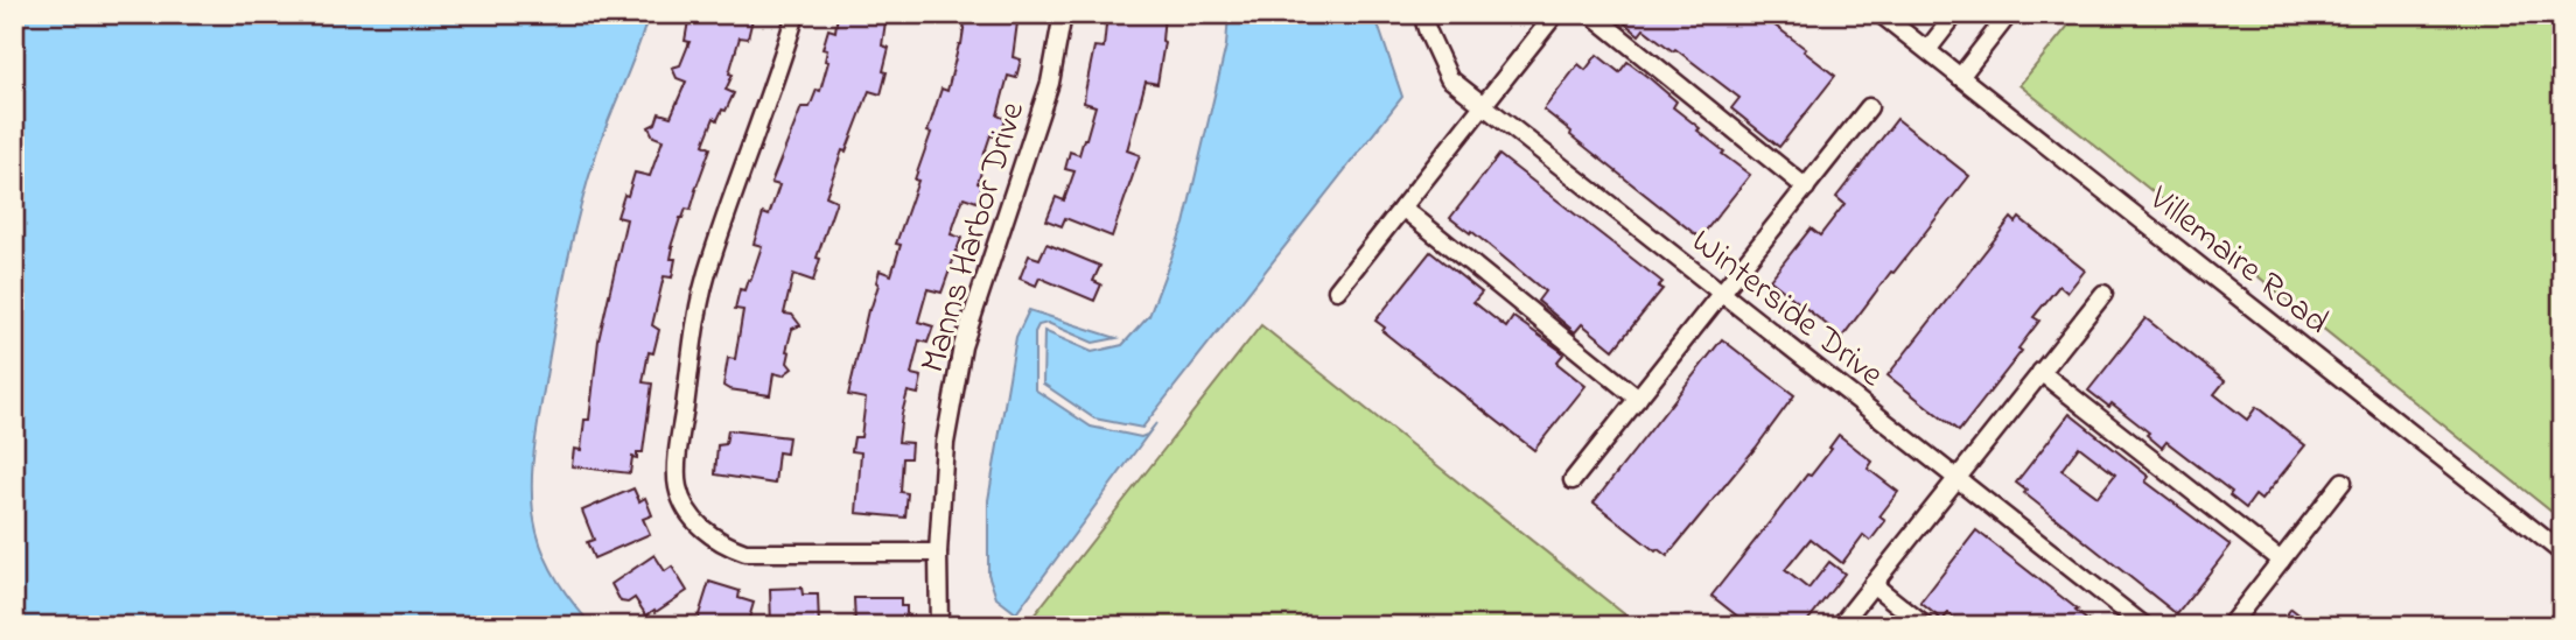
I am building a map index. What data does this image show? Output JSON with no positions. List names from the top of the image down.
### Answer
{
  "streets": {
    "street": ["Manns Harbor Drive", "Villemaire Road", "Winterside Drive"]
  }
}
